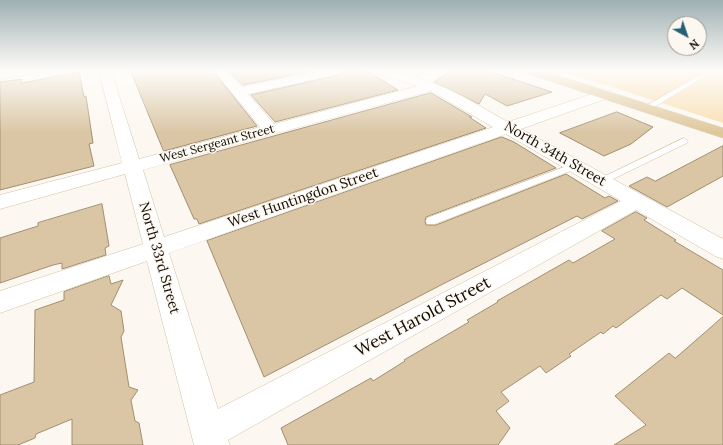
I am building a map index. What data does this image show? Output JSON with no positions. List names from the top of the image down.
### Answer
{
  "streets": {
    "street": [
      "West Sergeant Street",
      "North 34th Street",
      "West Huntingdon Street",
      "North 33rd Street",
      "West Harold Street"
    ]
  },
  "crossings": [
    ["West Sergeant Street", "North 33rd Street"],
    ["North 34th Street", "West Huntingdon Street"],
    ["North 34th Street", "West Harold Street"],
    ["West Huntingdon Street", "North 33rd Street"],
    ["North 33rd Street", "West Harold Street"]
  ],
  "north": "bottom right"
}
